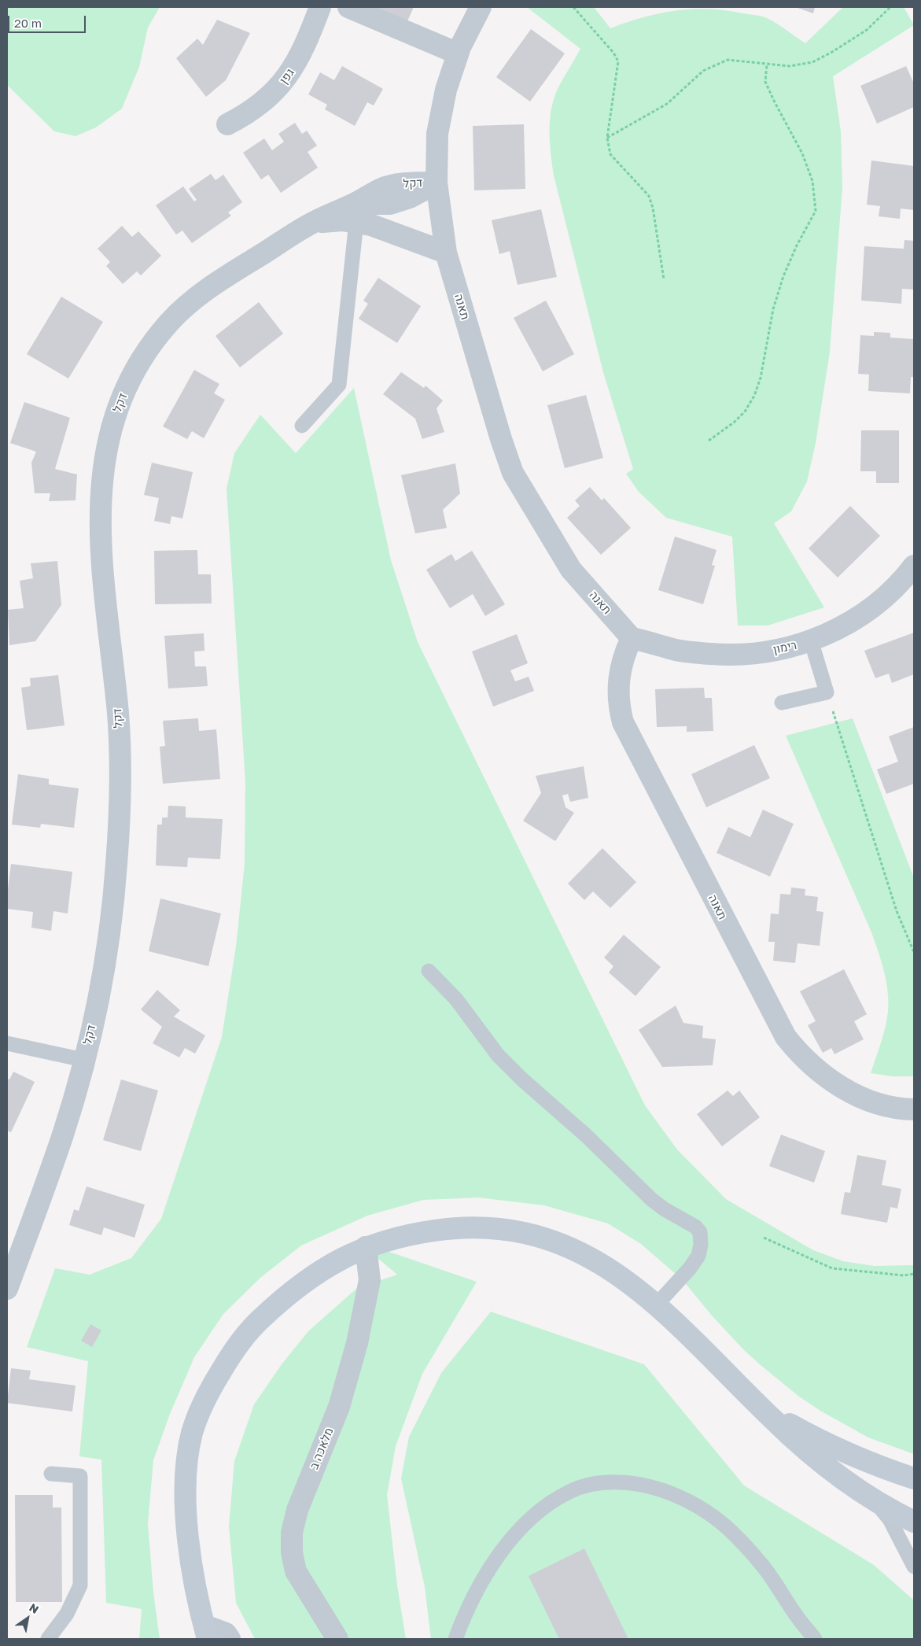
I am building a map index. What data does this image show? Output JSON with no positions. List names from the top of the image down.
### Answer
{
  "streets": {
    "street": [
      "גפן",
      "דקל",
      "תאנה",
      "רימון",
      "מלאכה ב"
    ]
  },
  "crossings": [
    ["דקל", "תאנה"],
    ["תאנה", "רימון"]
  ],
  "scale_bar": "20 m",
  "north": "top right"
}
